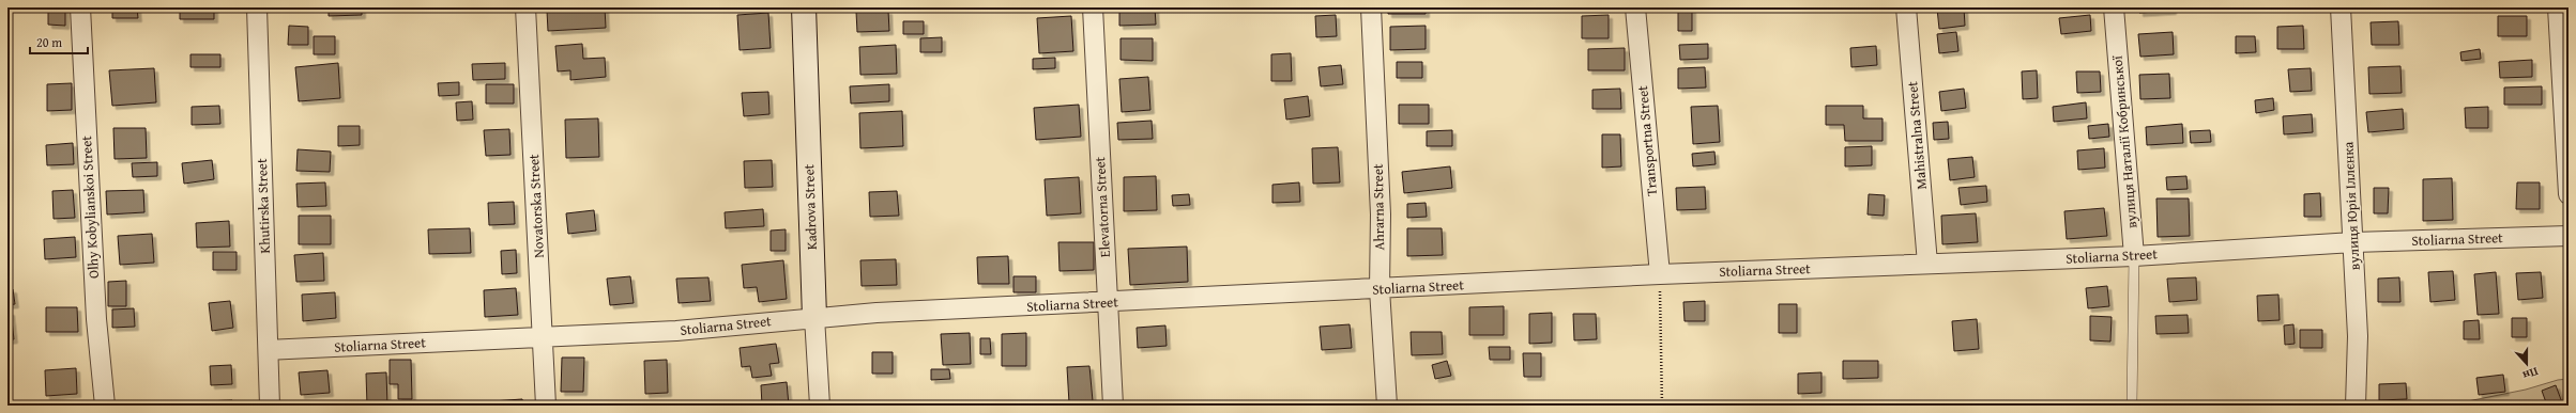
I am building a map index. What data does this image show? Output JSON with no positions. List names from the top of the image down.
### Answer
{
  "streets": {
    "street": [
      "Mahistralna Street",
      "Transportna Street",
      "вулиця Наталії Кобринської",
      "Khutirska Street",
      "Novatorska Street",
      "вулиця Юрія Іллєнка",
      "Olhy Kobylianskoi Street",
      "Kadrova Street",
      "Elevatorna Street",
      "Ahrarna Street",
      "Stoliarna Street"
    ]
  },
  "crossings": [
    ["Mahistralna Street", "Stoliarna Street"],
    ["Transportna Street", "Stoliarna Street"],
    ["вулиця Наталії Кобринської", "Stoliarna Street"],
    ["Khutirska Street", "Stoliarna Street"],
    ["Novatorska Street", "Stoliarna Street"],
    ["вулиця Юрія Іллєнка", "Stoliarna Street"],
    ["Kadrova Street", "Stoliarna Street"],
    ["Elevatorna Street", "Stoliarna Street"],
    ["Ahrarna Street", "Stoliarna Street"]
  ],
  "scale_bar": "20 m",
  "north": "bottom"
}
